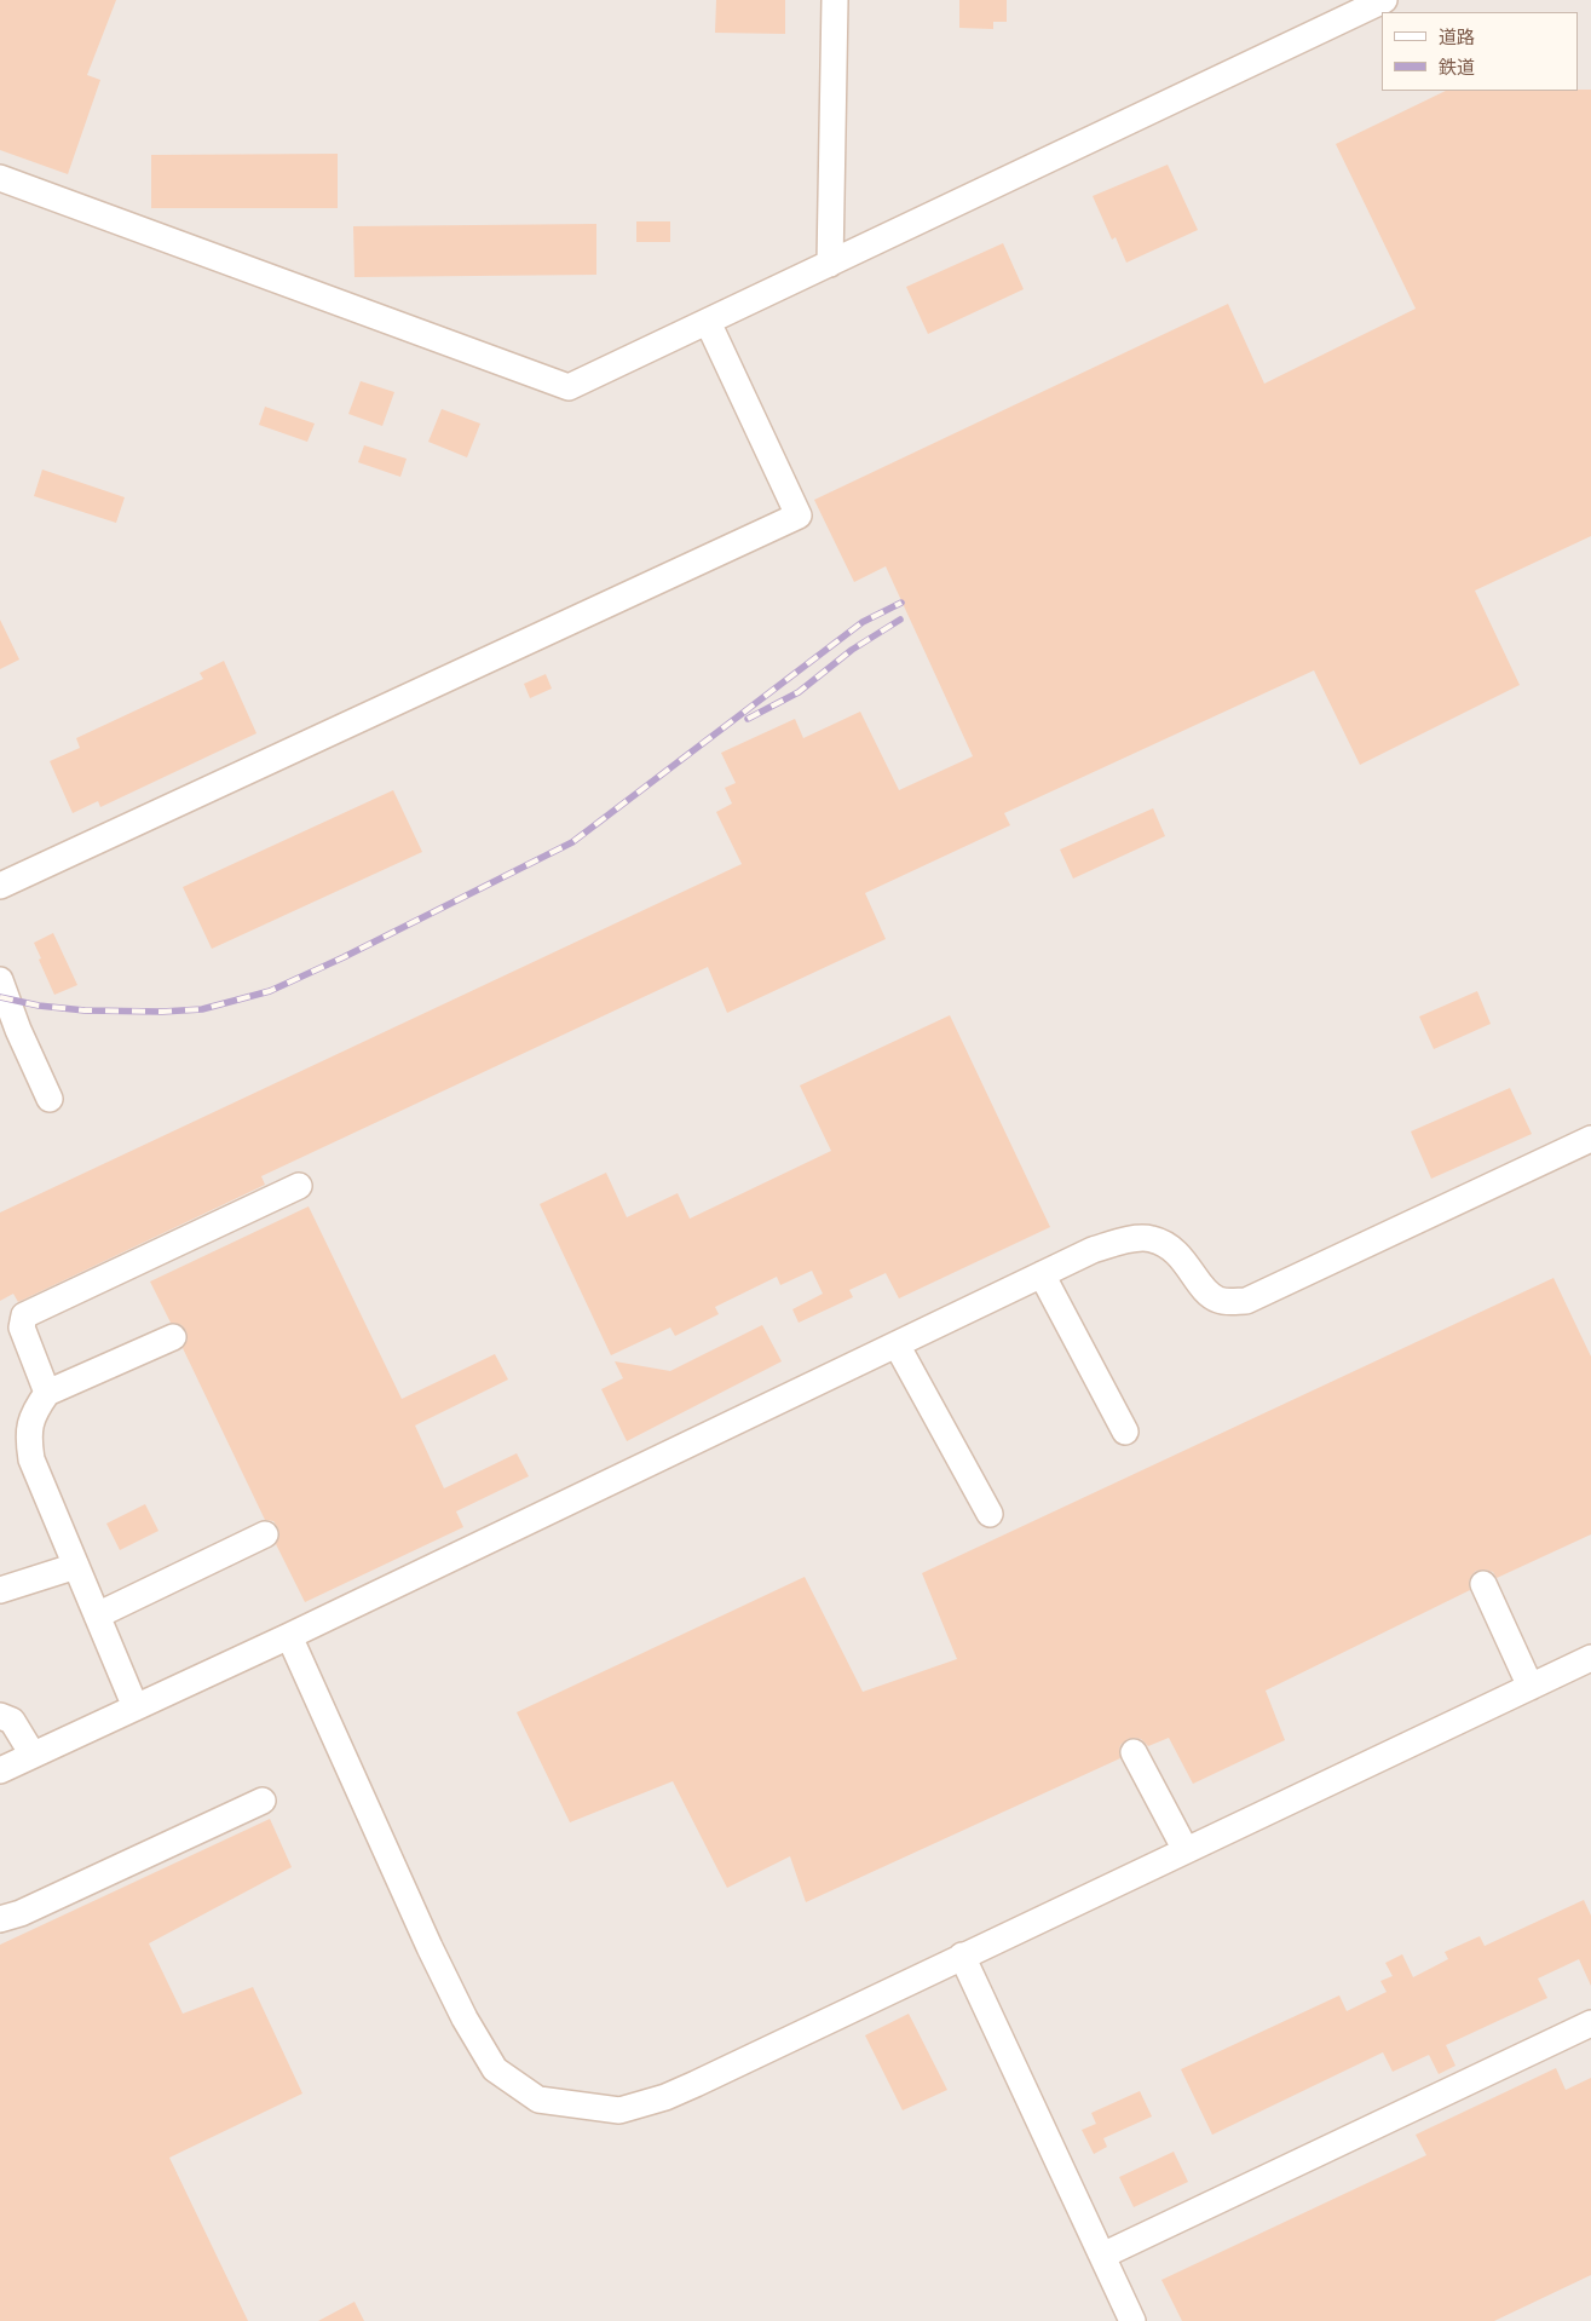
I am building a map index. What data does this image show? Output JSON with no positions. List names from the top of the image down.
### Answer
{
  "legend": ["道路", "鉄道"]
}
